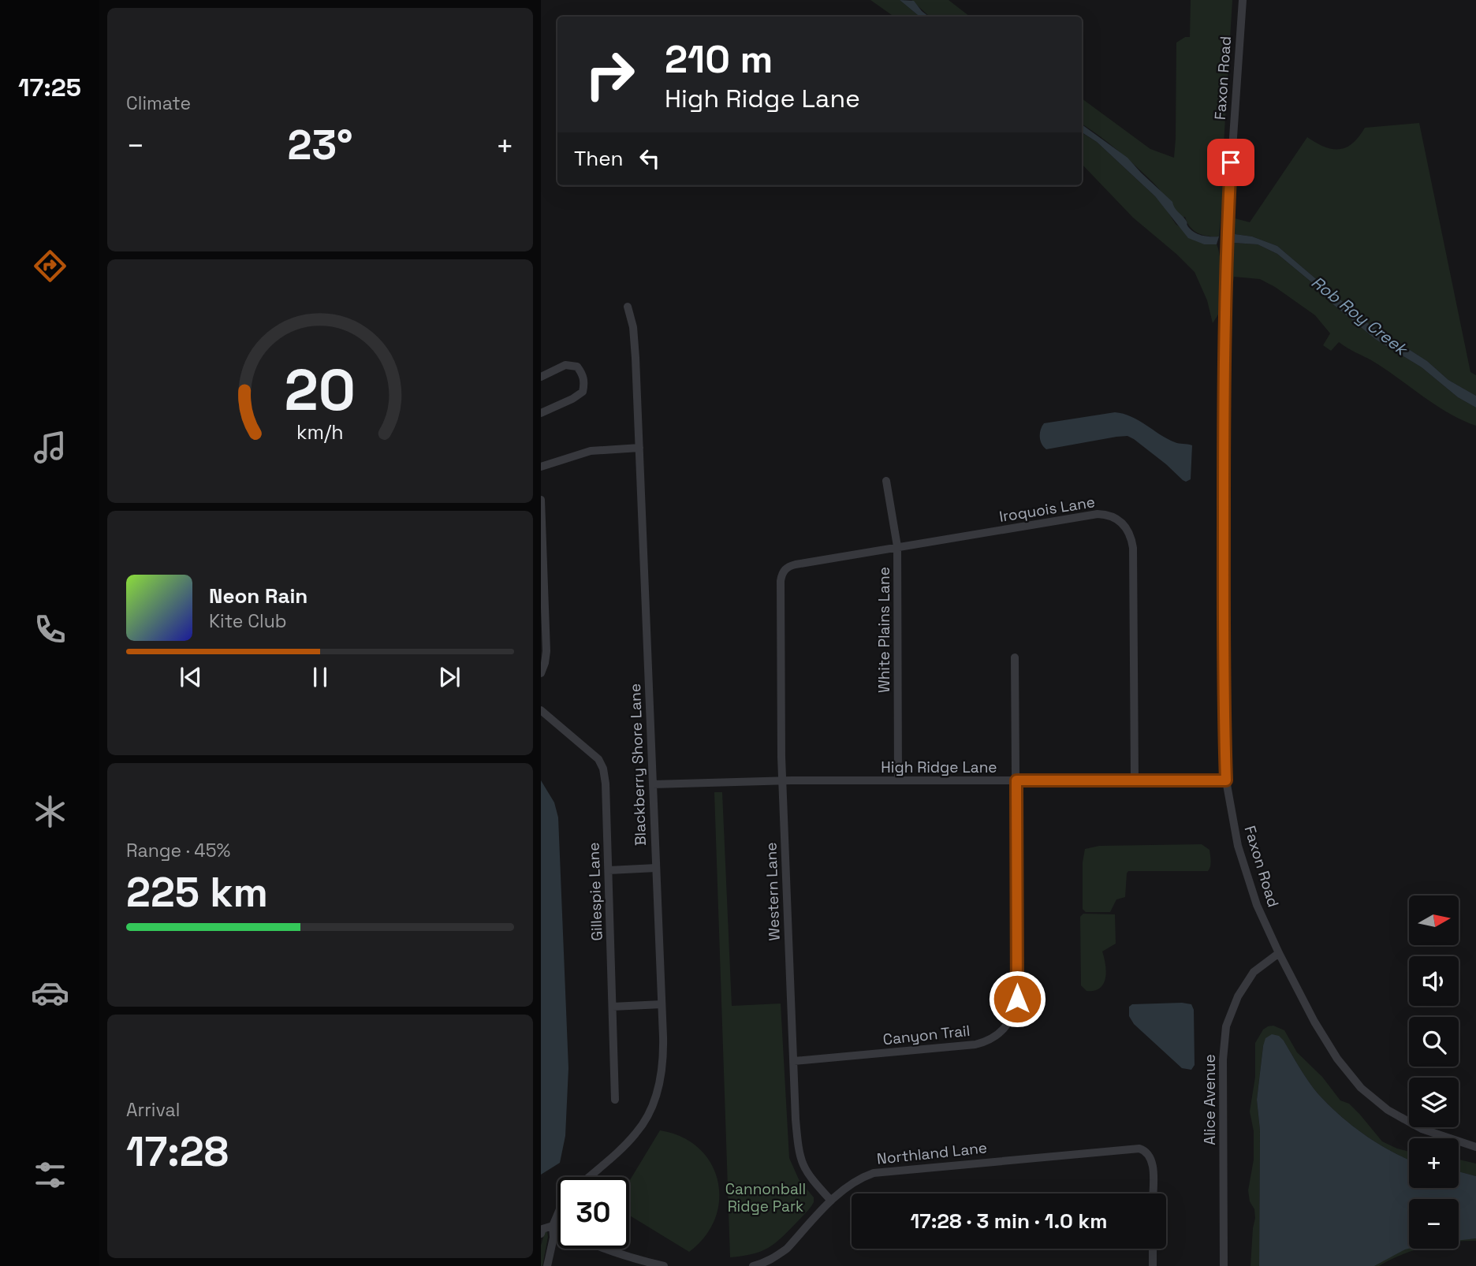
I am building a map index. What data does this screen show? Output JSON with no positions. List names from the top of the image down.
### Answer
{
  "streets": {
    "street": [
      "Faxon Road",
      "Iroquois Lane",
      "White Plains Lane",
      "Blackberry Shore Lane",
      "High Ridge Lane",
      "Gillespie Lane",
      "Western Lane",
      "Canyon Trail",
      "Alice Avenue",
      "Northland Lane"
    ]
  },
  "crossings": [
    ["Faxon Road", "High Ridge Lane"],
    ["Faxon Road", "Alice Avenue"],
    ["Iroquois Lane", "White Plains Lane"],
    ["Iroquois Lane", "High Ridge Lane"],
    ["Iroquois Lane", "Western Lane"],
    ["White Plains Lane", "High Ridge Lane"],
    ["Blackberry Shore Lane", "High Ridge Lane"],
    ["High Ridge Lane", "Western Lane"],
    ["High Ridge Lane", "Canyon Trail"],
    ["Western Lane", "Canyon Trail"],
    ["Western Lane", "Northland Lane"]
  ],
  "water": ["Rob Roy Creek"],
  "parks": ["Cannonball Ridge Park"],
  "north": "right",
  "page": {
    "tabs": "17:25",
    "tile": [
      "Climate",
      ["Range · 45%", "225 km"],
      ["Arrival", "17:28"]
    ],
    "turn": ["210 m", "High Ridge Lane"],
    "heat": ["−", "23°", "+"],
    "then": "Then",
    "song": ["Neon Rain", "Kite Club"],
    "map_buttons": ["+", "−"],
    "limit": "30",
    "trip": "17:28 · 3 min · 1.0 km",
    "gauge": ["20", "km/h"]
  }
}
